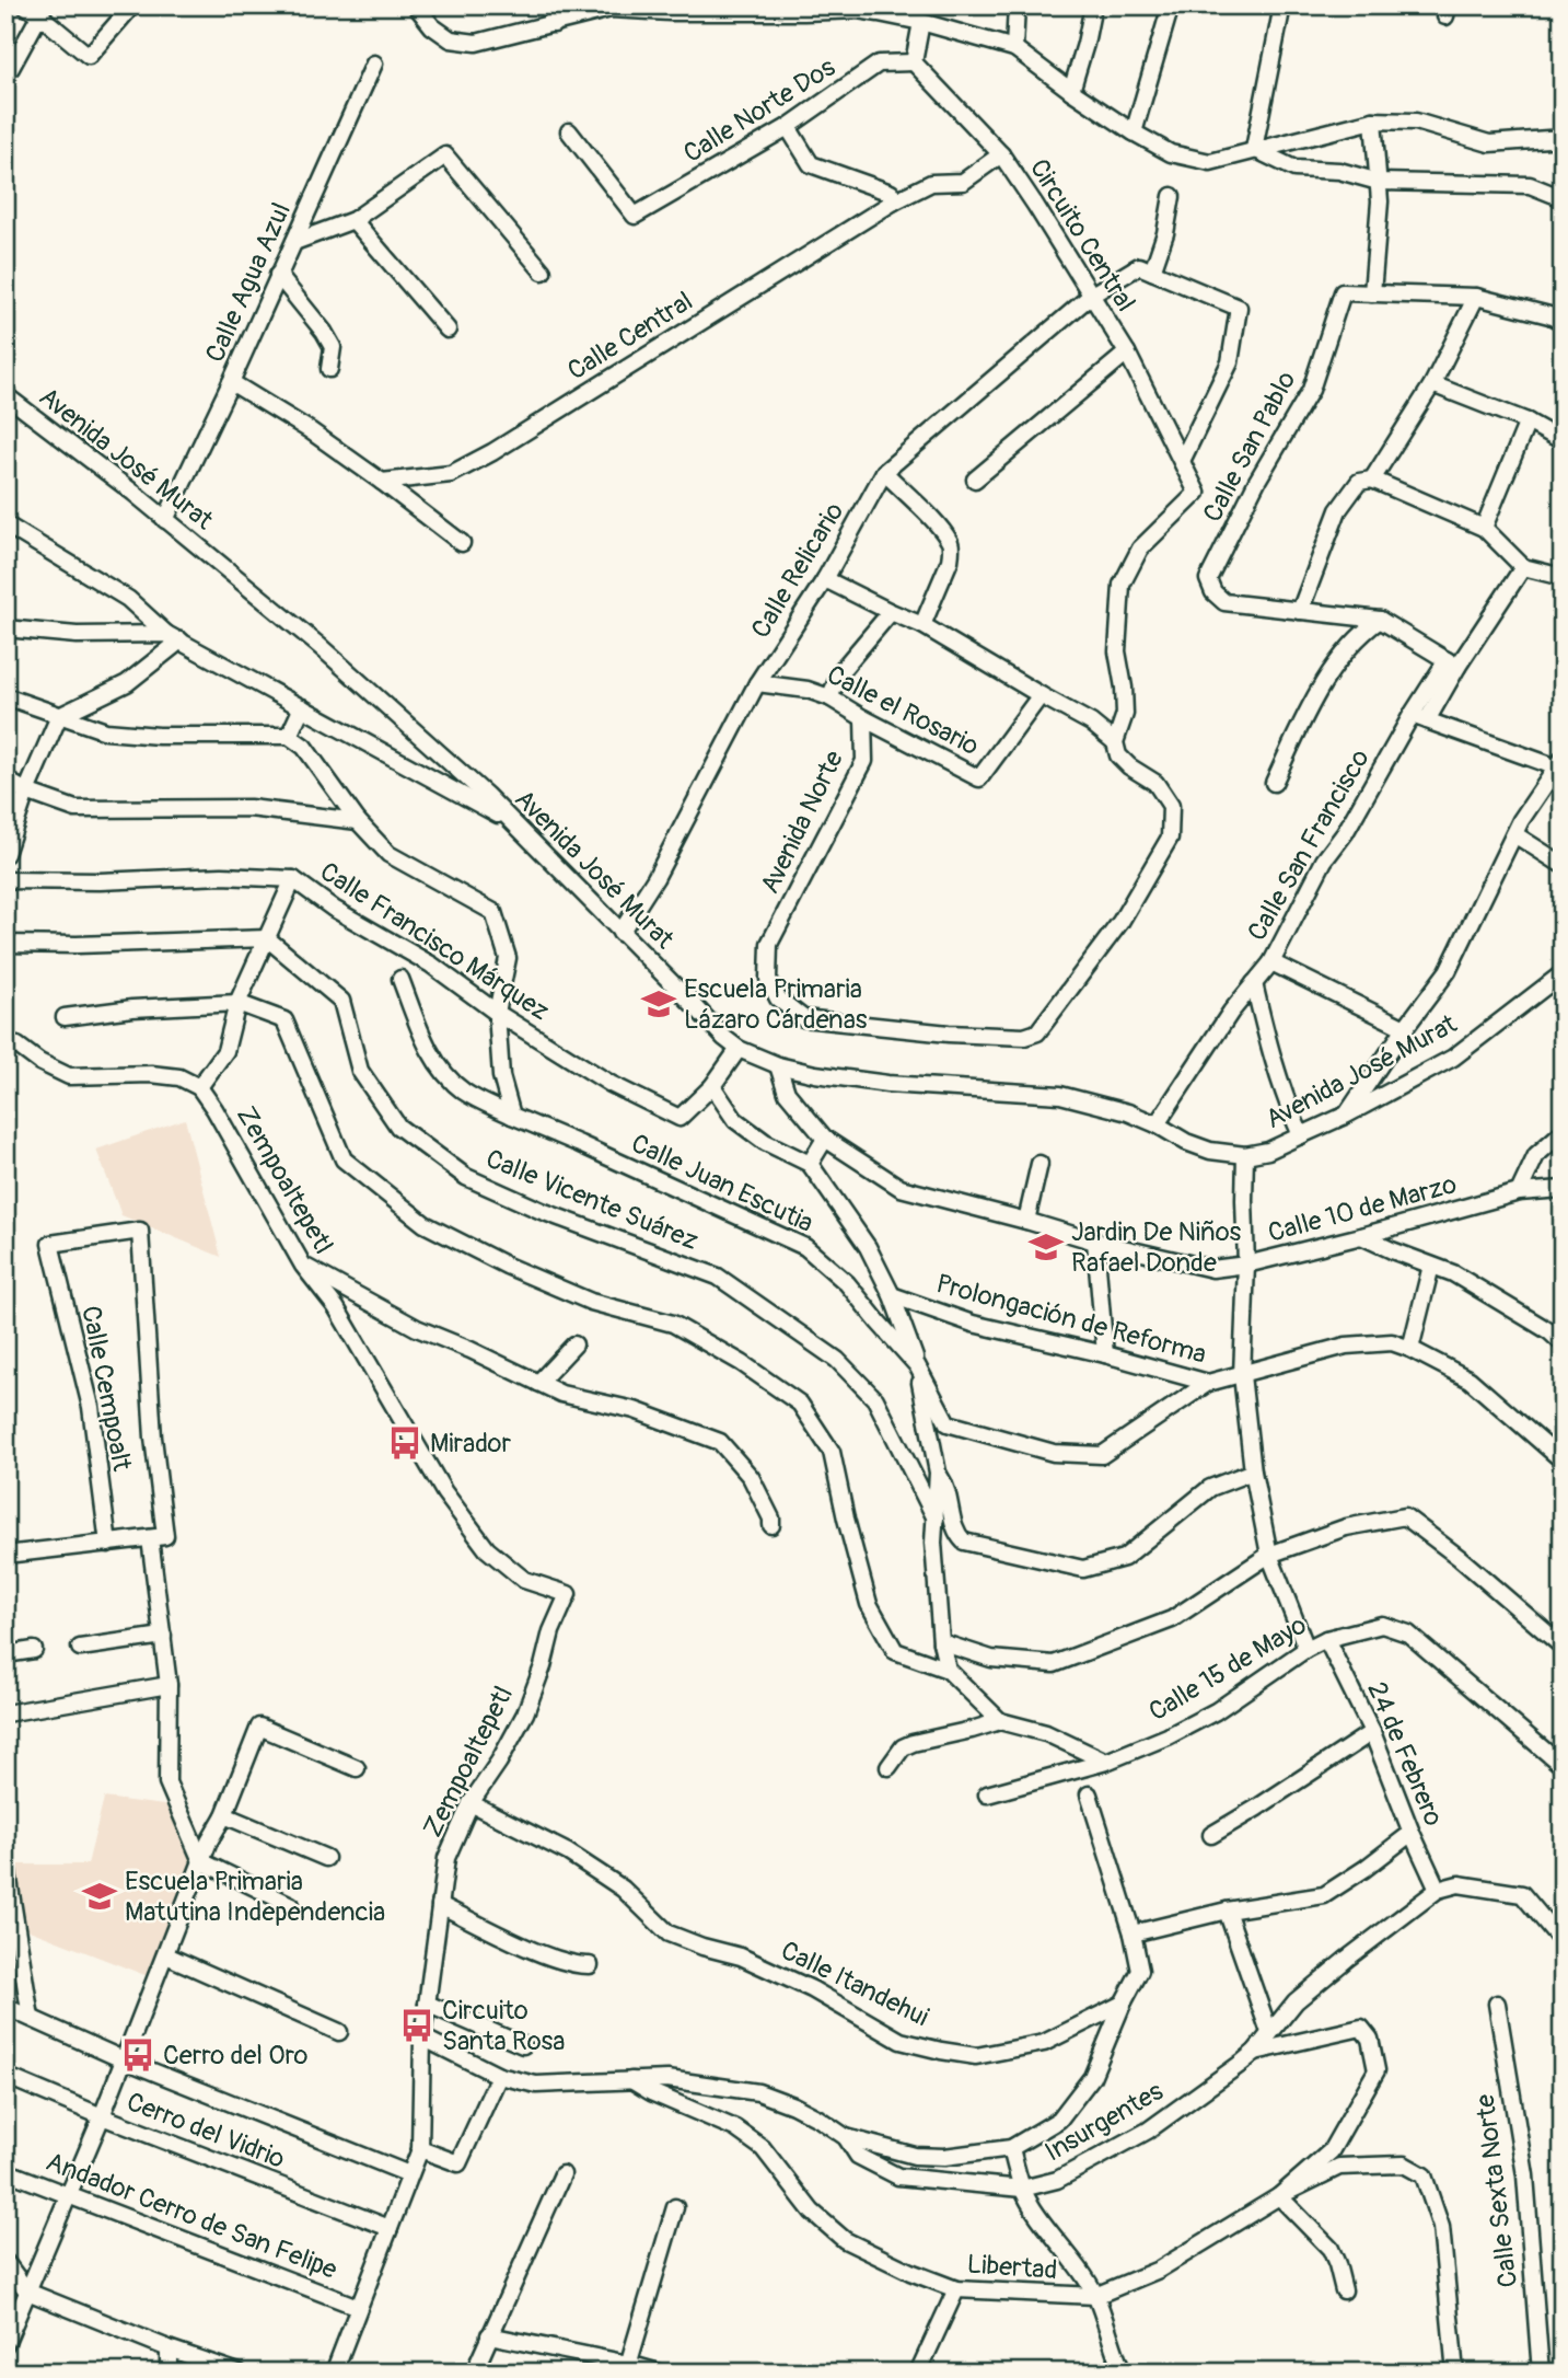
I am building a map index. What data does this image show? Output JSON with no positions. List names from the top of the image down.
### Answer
{
  "streets": {
    "street": [
      "Calle Norte Dos",
      "Circuito Central",
      "Calle Agua Azul",
      "Calle Central",
      "Calle San Pablo",
      "Avenida José Murat",
      "Calle Relicario",
      "Calle el Rosario",
      "Avenida Norte",
      "Calle San Francisco",
      "Calle Francisco Márquez",
      "Zempoaltepetl",
      "Calle Juan Escutia",
      "Calle Vicente Suárez",
      "Calle 10 de Marzo",
      "Prolongación de Reforma",
      "Calle Cempoalt",
      "Calle 15 de Mayo",
      "24 de Febrero",
      "Calle Itandehui",
      "Insurgentes",
      "Cerro del Vidrio",
      "Calle Sexta Norte",
      "Andador Cerro de San Felipe",
      "Libertad"
    ]
  },
  "crossings": [
    ["Calle Norte Dos", "Circuito Central"],
    ["Circuito Central", "Calle Central"],
    ["Circuito Central", "Calle Relicario"],
    ["Circuito Central", "Avenida Norte"],
    ["Calle Agua Azul", "Avenida José Murat"],
    ["Avenida José Murat", "Calle Relicario"],
    ["Avenida José Murat", "Calle San Francisco"],
    ["Avenida José Murat", "Calle Francisco Márquez"],
    ["Avenida José Murat", "Calle 10 de Marzo"],
    ["Calle Relicario", "Calle el Rosario"],
    ["Calle el Rosario", "Avenida Norte"],
    ["Zempoaltepetl", "Calle Itandehui"],
    ["Zempoaltepetl", "Insurgentes"],
    ["Zempoaltepetl", "Cerro del Vidrio"],
    ["Zempoaltepetl", "Andador Cerro de San Felipe"],
    ["Calle 15 de Mayo", "24 de Febrero"],
    ["24 de Febrero", "Insurgentes"],
    ["Insurgentes", "Libertad"]
  ],
  "places": {
    "school or university": ["Escuela Primaria Lázaro Cárdenas", "Jardin De Niños Rafael Donde", "Escuela Primaria Matutina Independencia"],
    "bus stop": ["Mirador", "Circuito Santa Rosa", "Cerro del Oro"]
  }
}
